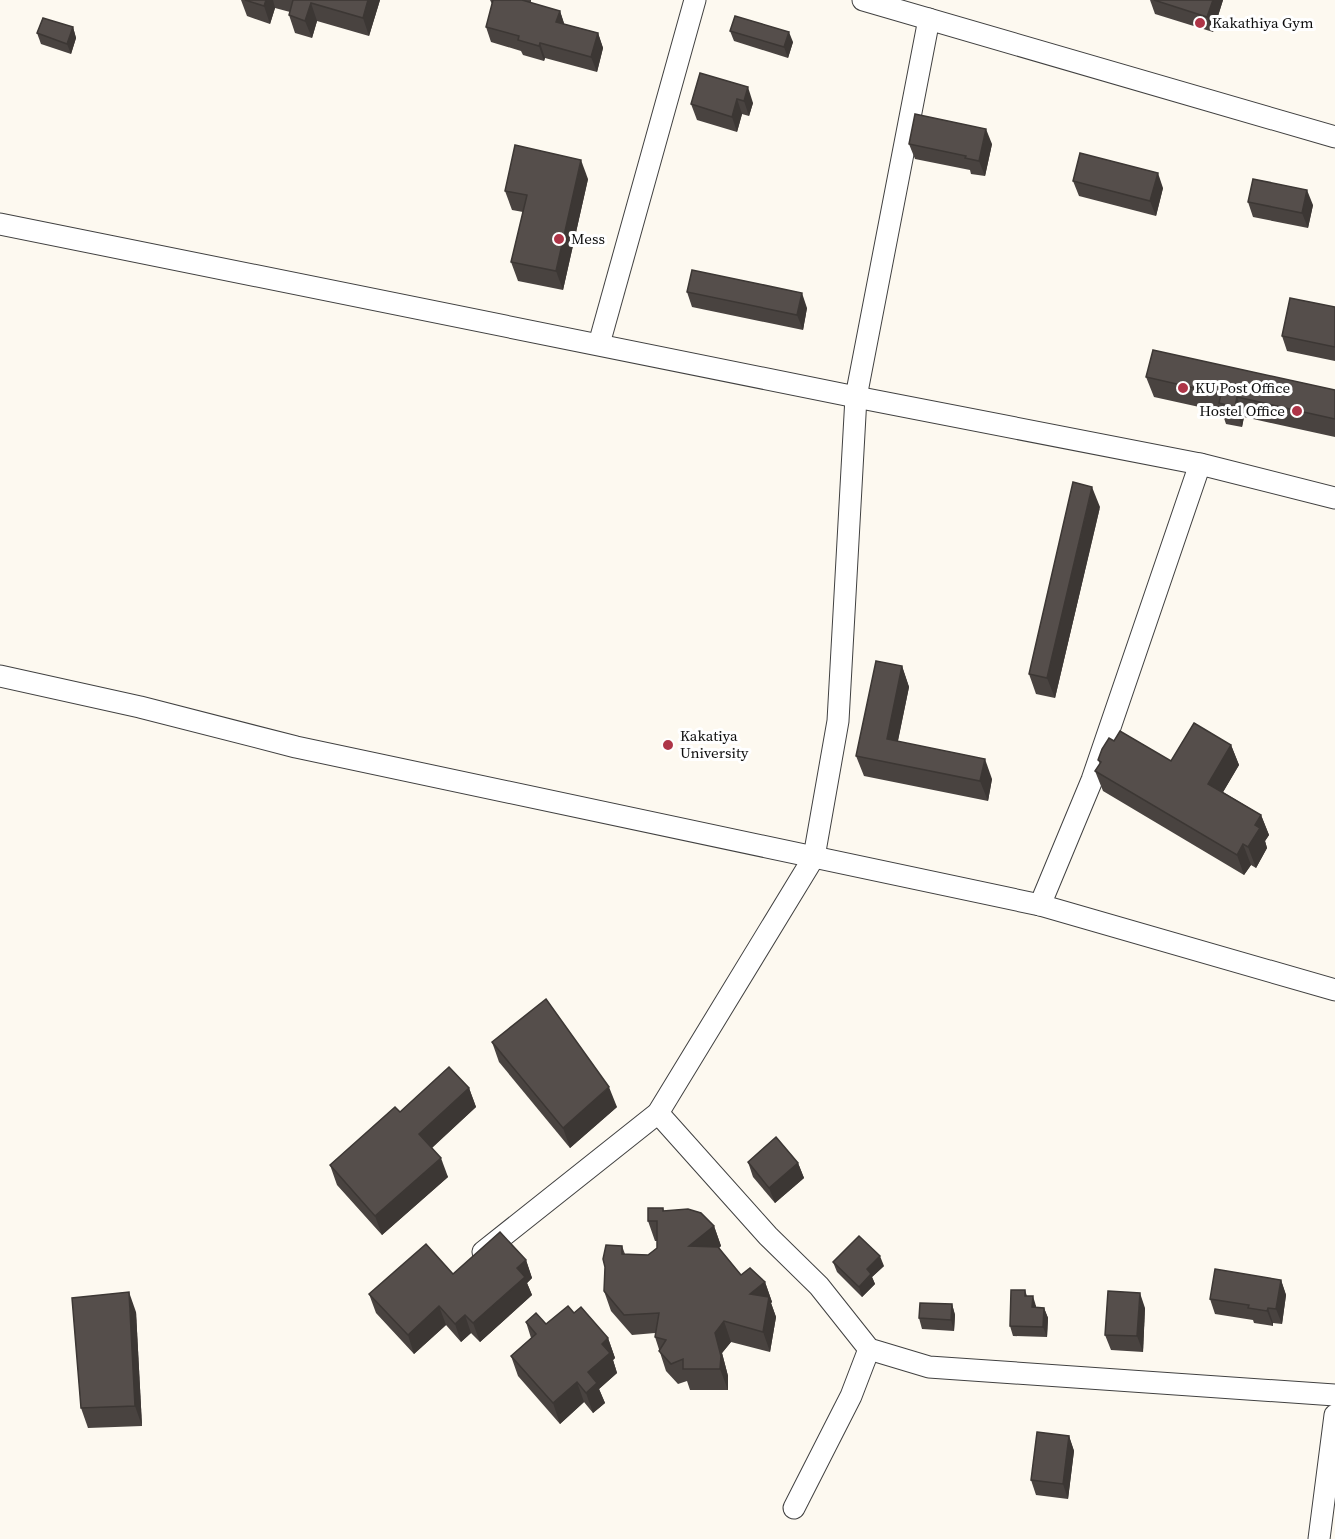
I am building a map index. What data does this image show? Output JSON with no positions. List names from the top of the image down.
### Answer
{
  "places": [
    "Kakathiya Gym",
    "Mess",
    "KU Post Office",
    "Hostel Office",
    "Kakatiya University"
  ]
}
